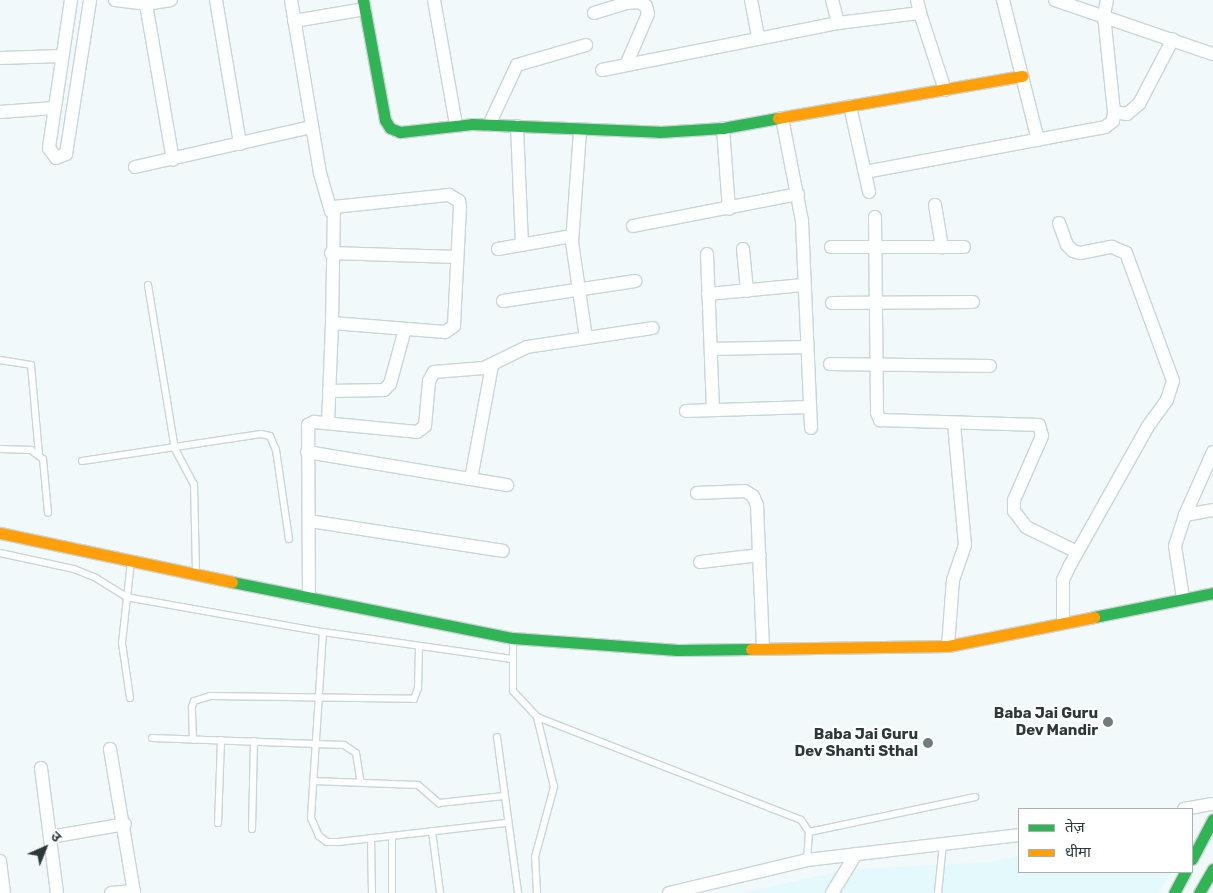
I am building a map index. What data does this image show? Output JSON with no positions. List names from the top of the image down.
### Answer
{
  "places": ["Baba Jai Guru Dev Mandir", "Baba Jai Guru Dev Shanti Sthal"],
  "legend": ["तेज़", "धीमा"],
  "north": "top right"
}
